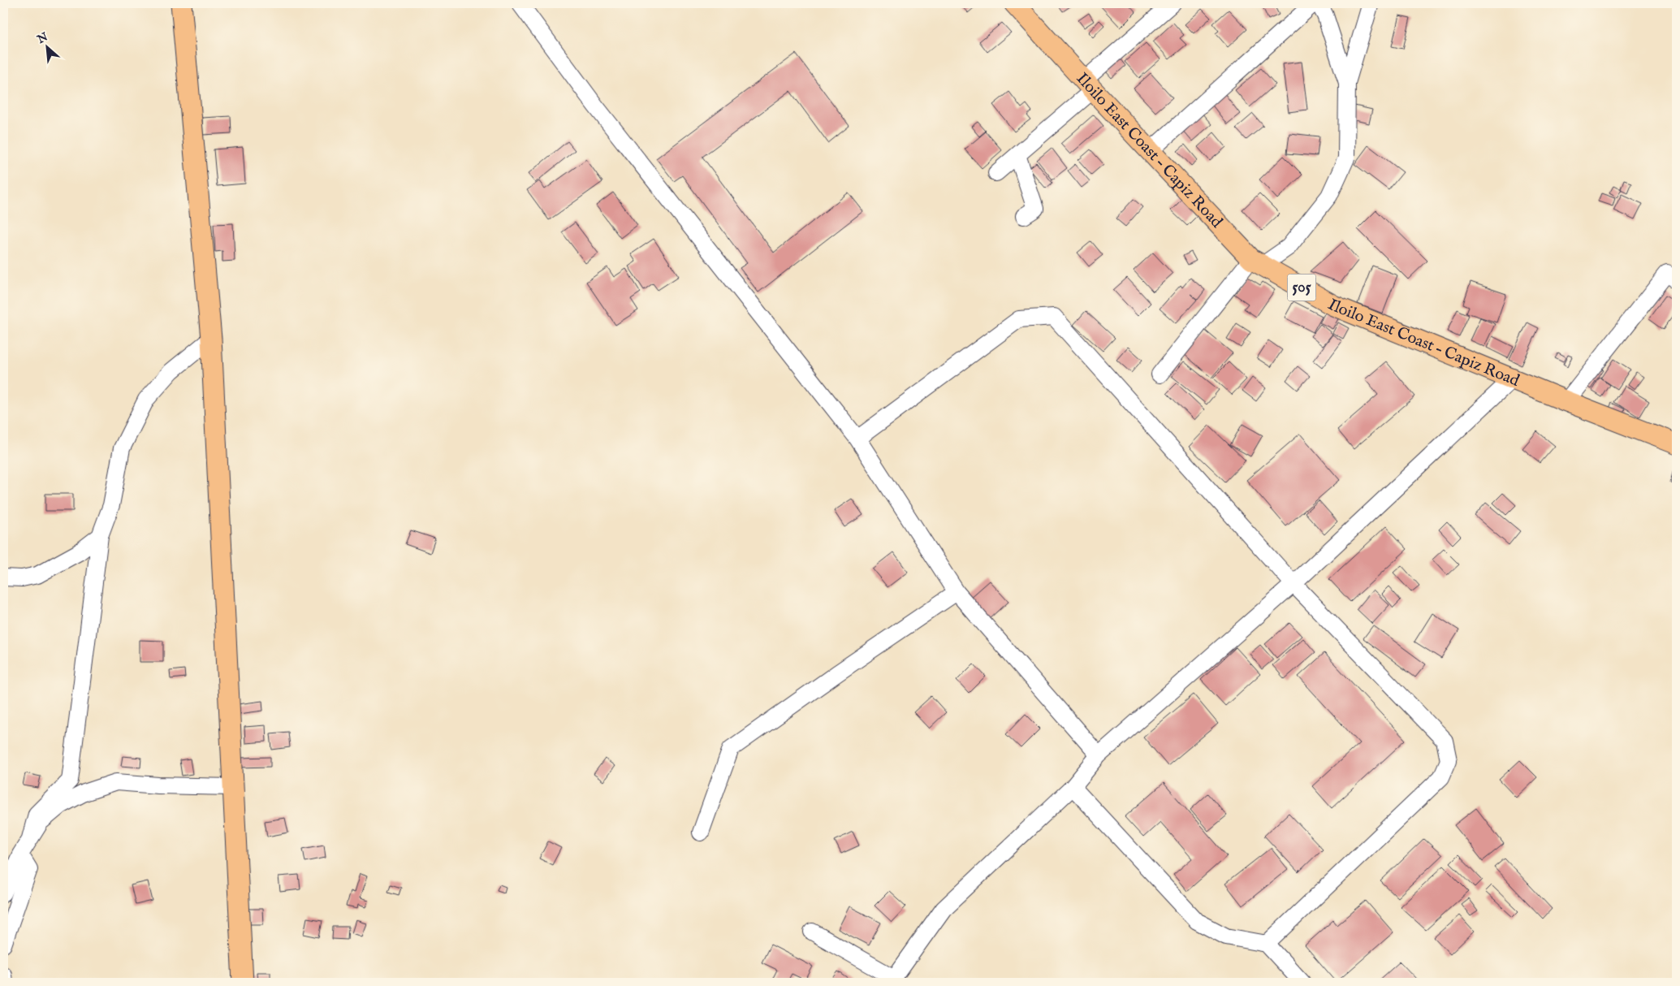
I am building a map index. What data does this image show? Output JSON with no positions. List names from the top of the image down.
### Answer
{
  "streets": {
    "main road": ["Iloilo East Coast – Capiz Road", "505"]
  },
  "north": "top left"
}
